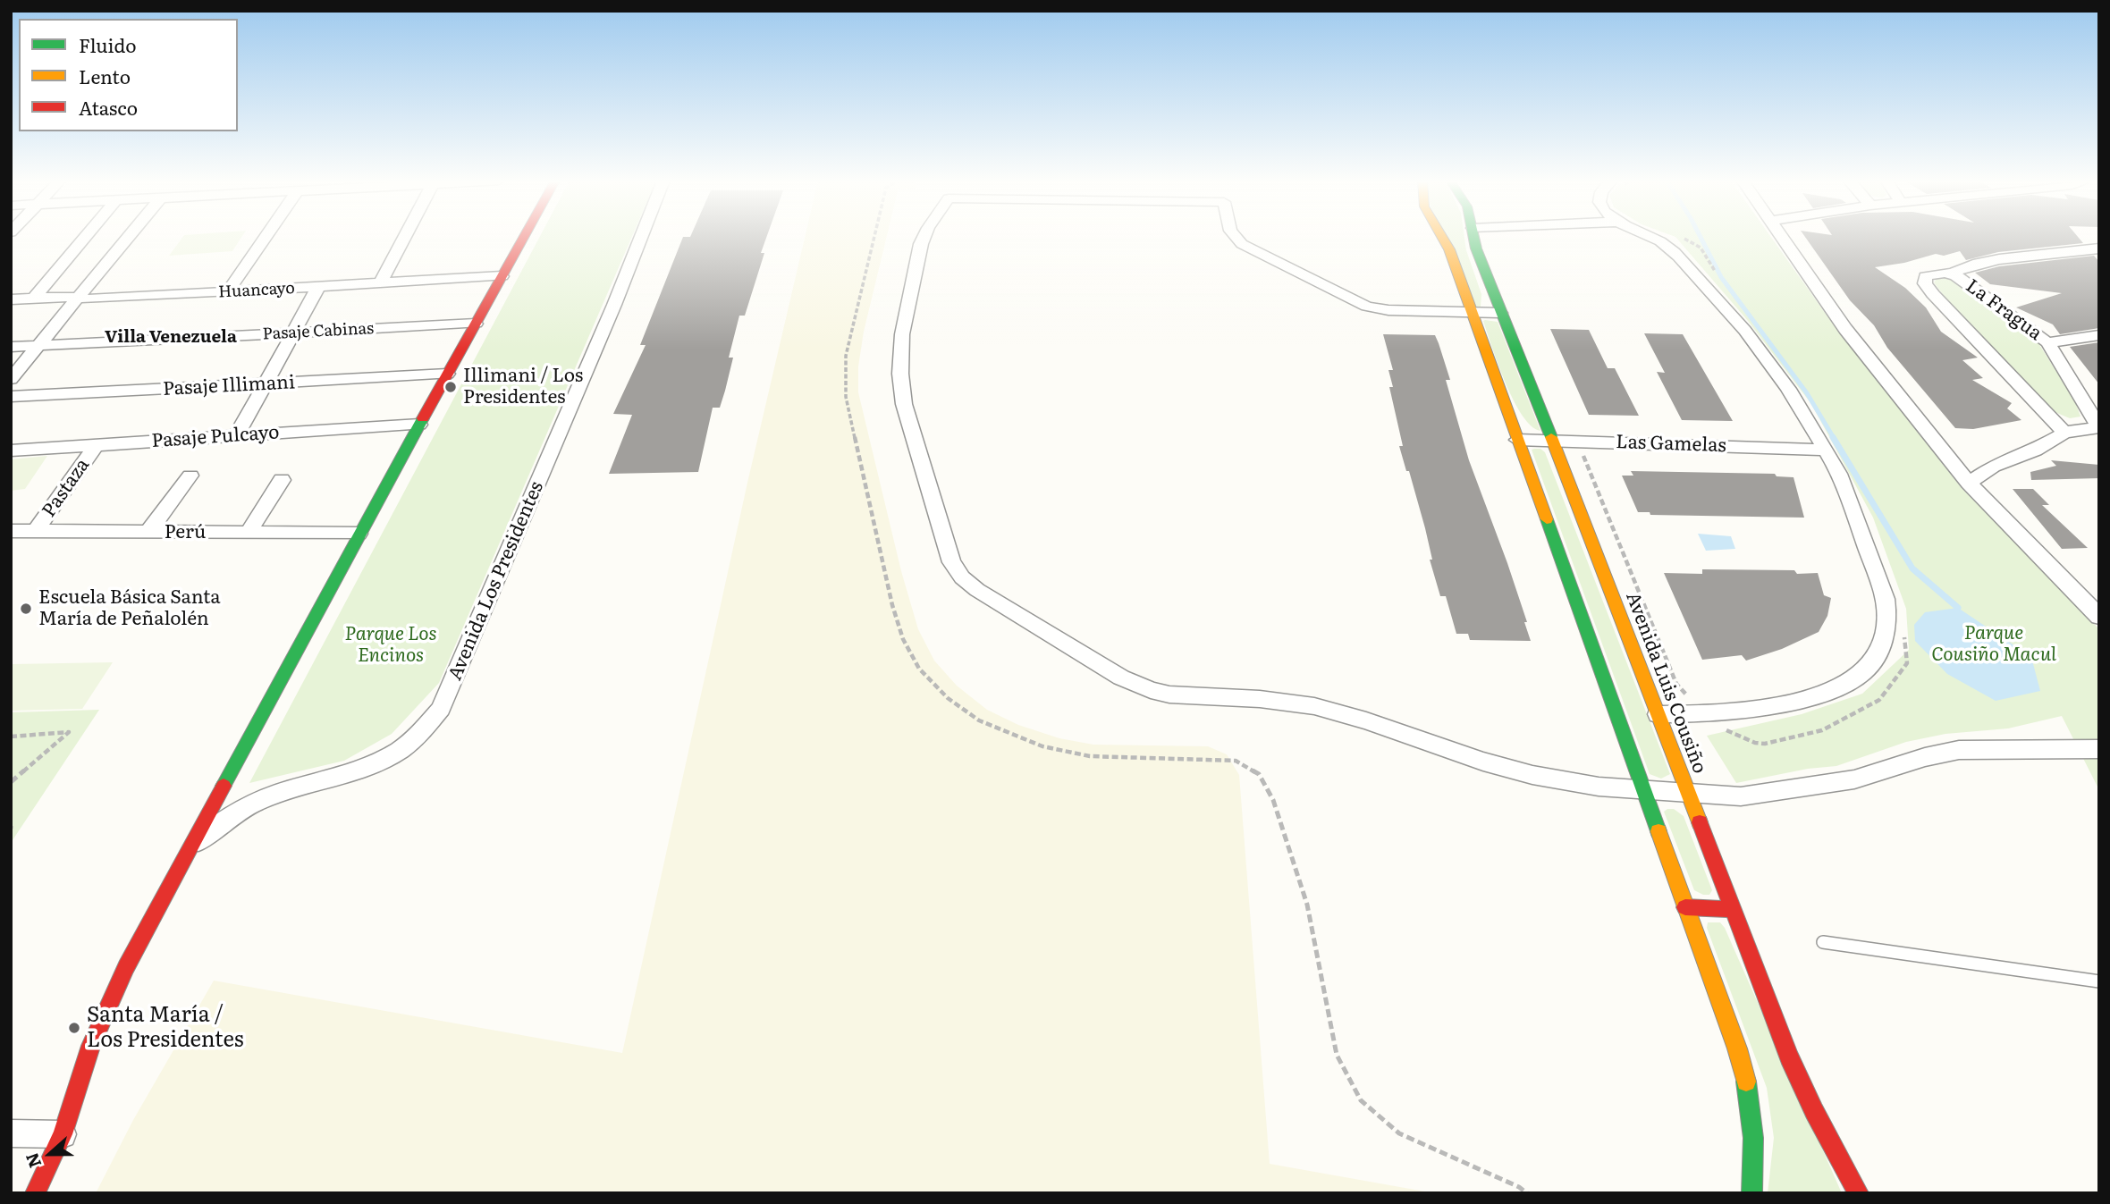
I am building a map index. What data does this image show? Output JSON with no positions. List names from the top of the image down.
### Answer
{
  "streets": {
    "street": [
      "Huancayo",
      "La Fragua",
      "Pasaje Cabinas",
      "Pasaje Illimani",
      "Pasaje Pulcayo",
      "Las Gamelas",
      "Pastaza",
      "Perú",
      "Avenida Los Presidentes",
      "Avenida Luis Cousiño"
    ]
  },
  "crossings": [
    ["Huancayo", "Avenida Los Presidentes"],
    ["Pasaje Cabinas", "Avenida Los Presidentes"],
    ["Pasaje Illimani", "Avenida Los Presidentes"],
    ["Pasaje Pulcayo", "Pastaza"],
    ["Pasaje Pulcayo", "Avenida Los Presidentes"],
    ["Las Gamelas", "Avenida Luis Cousiño"],
    ["Pastaza", "Perú"],
    ["Perú", "Avenida Los Presidentes"]
  ],
  "districts": ["Villa Venezuela"],
  "parks": ["Parque Cousiño Macul", "Parque Los Encinos"],
  "places": ["Illimani / Los Presidentes", "Escuela Básica Santa María de Peñalolén", "Santa María / Los Presidentes"],
  "legend": ["Fluido", "Lento", "Atasco"],
  "north": "left"
}
